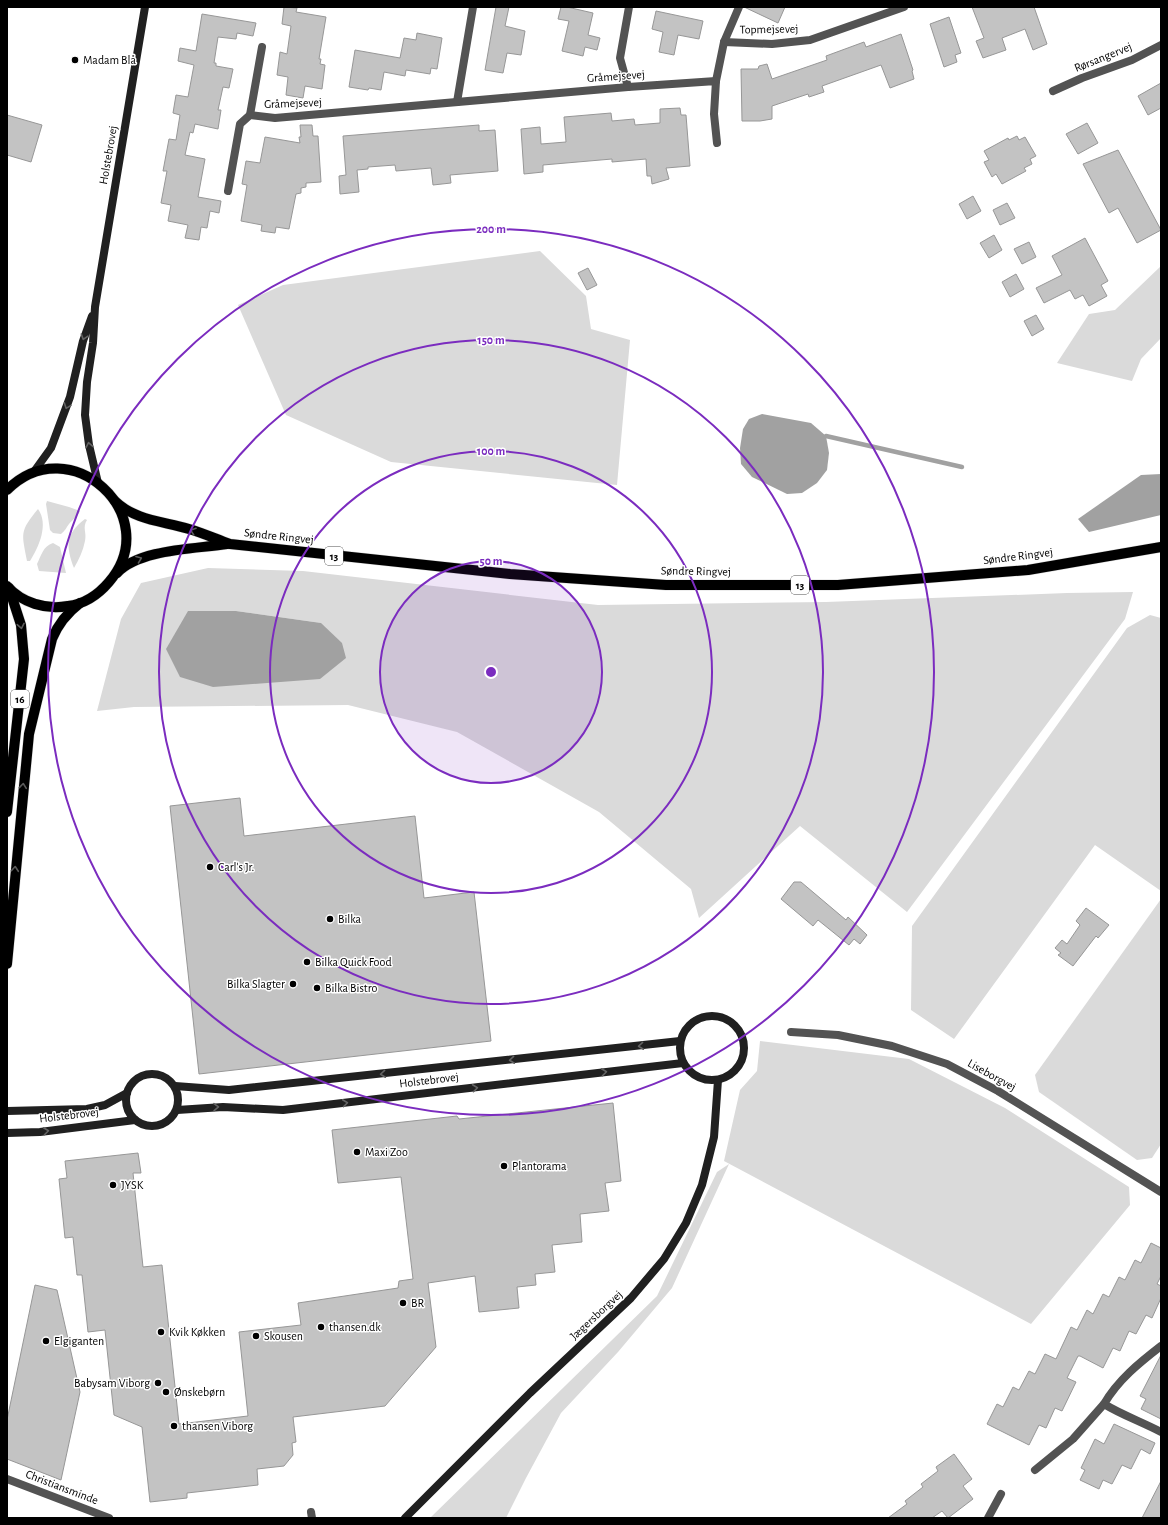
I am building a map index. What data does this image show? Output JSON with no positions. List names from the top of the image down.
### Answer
{
  "streets": {
    "main road": ["Søndre Ringvej", "13", "16"],
    "street": [
      "Topmejsevej",
      "Rørsangervej",
      "Gråmejsevej",
      "Holstebrovej",
      "Liseborgvej",
      "Jægersborgvej",
      "Christiansminde"
    ]
  },
  "crossings": [
    ["Holstebrovej", "13"],
    ["Holstebrovej", "Jægersborgvej"],
    ["Søndre Ringvej", "13"],
    ["13", "16"]
  ],
  "places": [
    "Madam Blå",
    "Carl's Jr.",
    "Bilka",
    "Bilka Quick Food",
    "Bilka Slagter",
    "Bilka Bistro",
    "Maxi Zoo",
    "Plantorama",
    "JYSK",
    "BR",
    "thansen.dk",
    "Kvik Køkken",
    "Skousen",
    "Elgiganten",
    "Babysam Viborg",
    "Ønskebørn",
    "thansen Viborg"
  ],
  "rings": [
    "200 m",
    "150 m",
    "100 m",
    "50 m"
  ]
}
